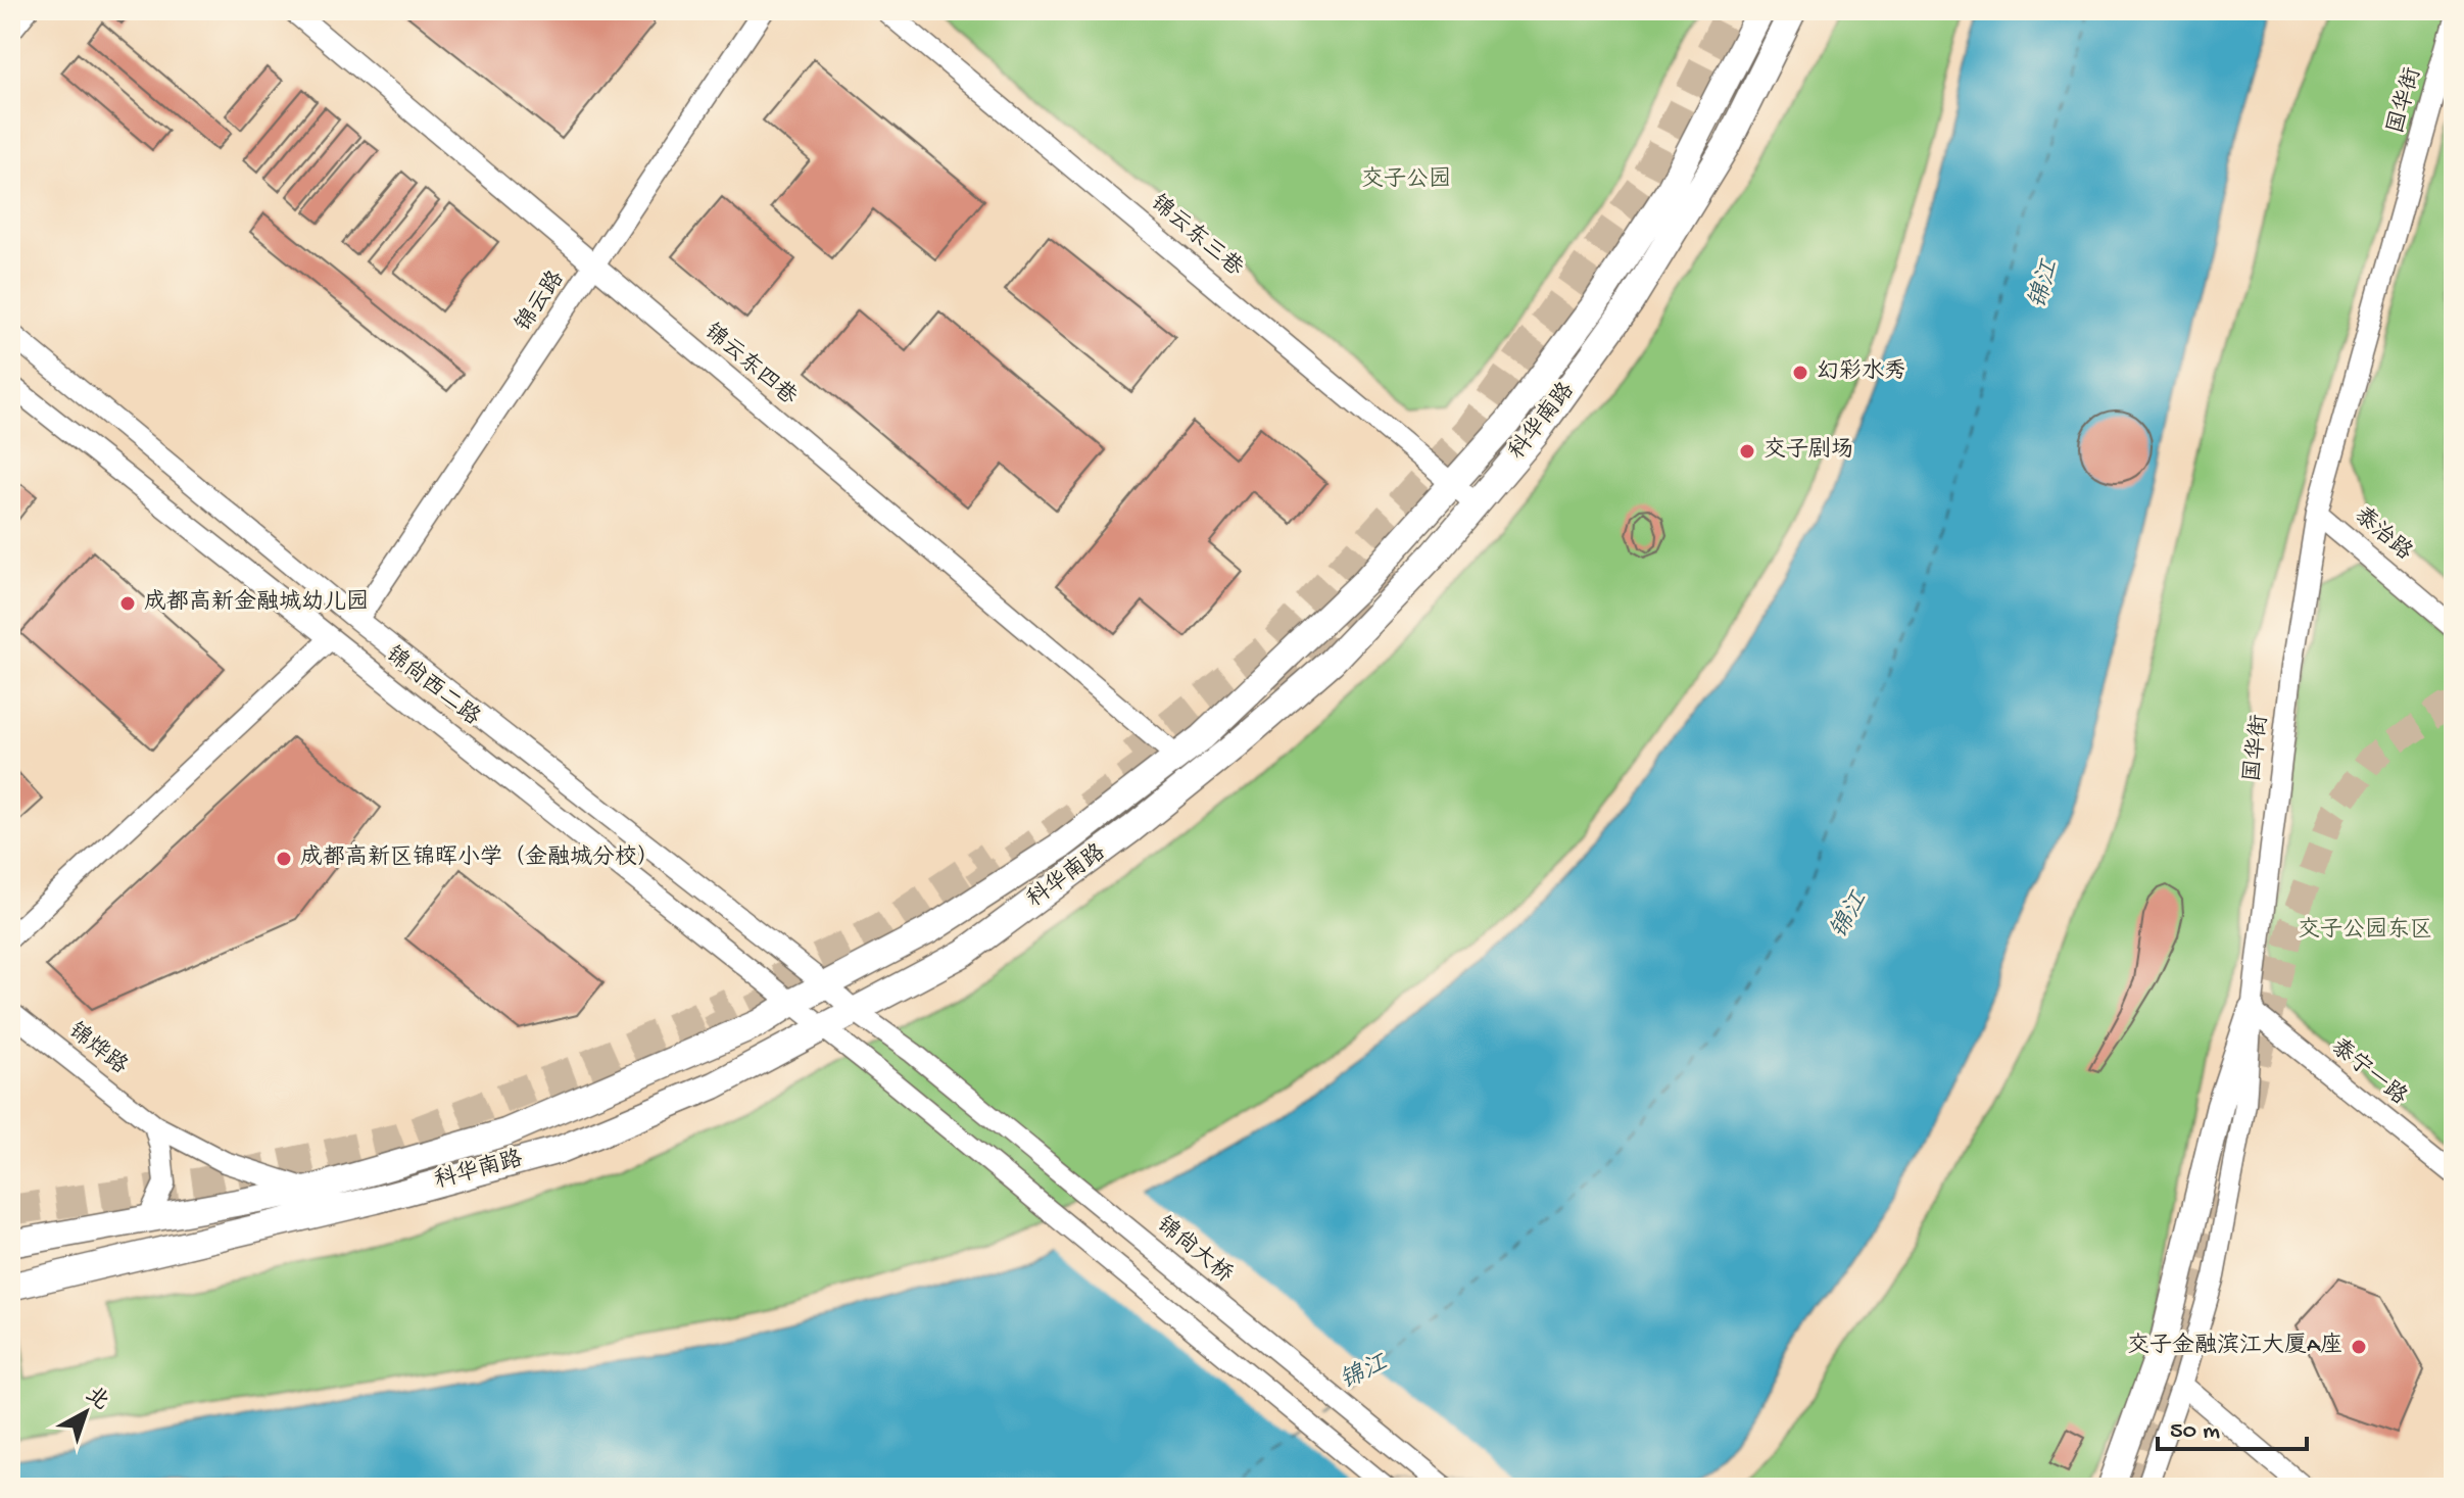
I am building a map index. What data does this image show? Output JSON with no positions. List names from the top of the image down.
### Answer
{
  "streets": {
    "main road": ["科华南路"],
    "street": [
      "国华街",
      "锦云东三巷",
      "锦云路",
      "锦云东四巷",
      "泰治路",
      "锦尚西二路",
      "锦烨路",
      "泰宁一路",
      "锦尚大桥"
    ]
  },
  "crossings": [
    ["国华街", "泰治路"],
    ["国华街", "泰宁一路"],
    ["锦云东三巷", "科华南路"],
    ["锦云路", "锦云东四巷"],
    ["锦云路", "锦尚大桥"],
    ["锦云东四巷", "科华南路"],
    ["科华南路", "锦尚西二路"],
    ["科华南路", "锦烨路"],
    ["科华南路", "锦尚大桥"]
  ],
  "water": ["锦江"],
  "parks": ["交子公园", "交子公园东区"],
  "places": [
    "幻彩水秀",
    "交子剧场",
    "成都高新金融城幼儿园",
    "成都高新区锦晖小学（金融城分校）",
    "交子金融滨江大厦A座"
  ],
  "scale_bar": "50 m",
  "north": "top right"
}
